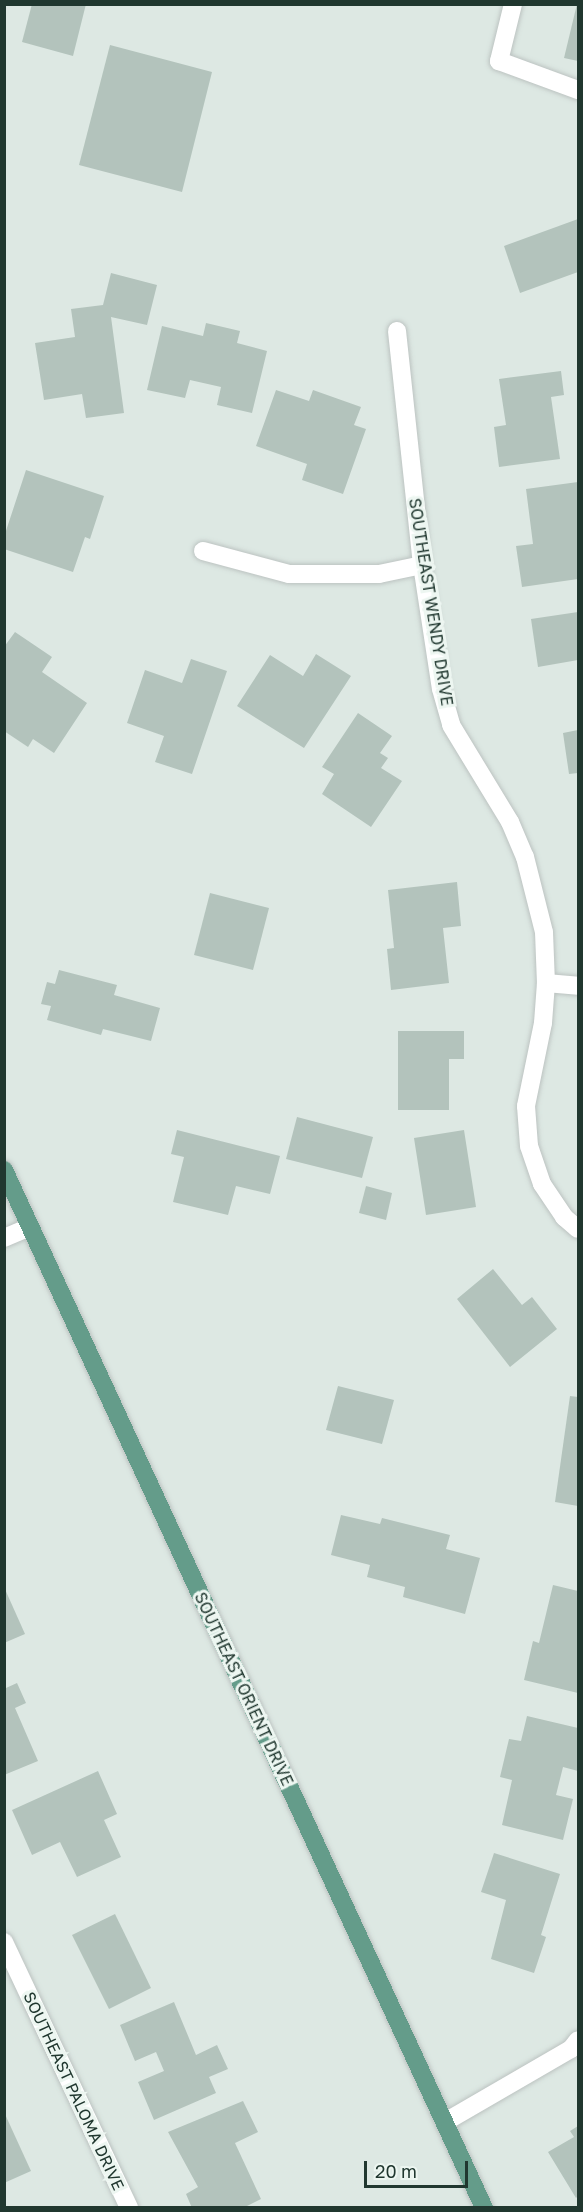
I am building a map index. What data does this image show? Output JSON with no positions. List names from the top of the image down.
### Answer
{
  "streets": {
    "main road": ["SOUTHEAST ORIENT DRIVE"],
    "street": ["SOUTHEAST WENDY DRIVE", "SOUTHEAST PALOMA DRIVE"]
  },
  "scale_bar": "20 m"
}
